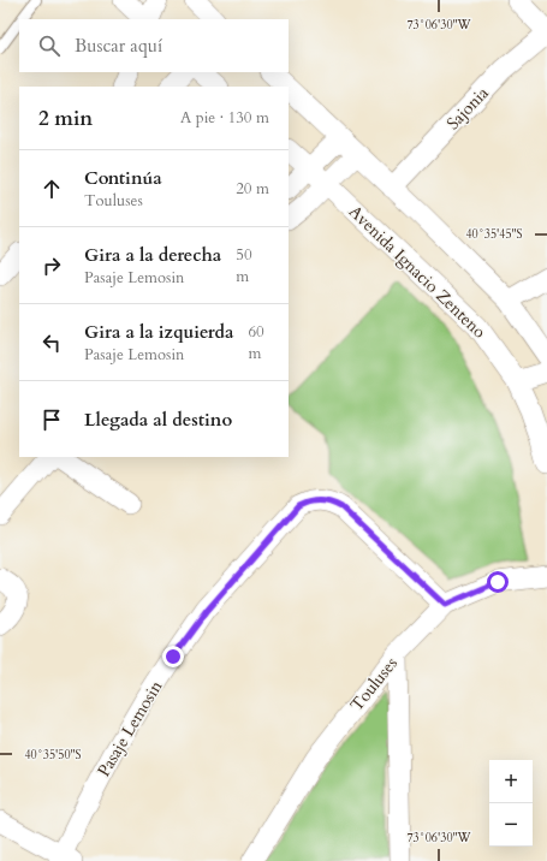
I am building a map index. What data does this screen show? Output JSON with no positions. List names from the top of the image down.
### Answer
{
  "streets": {
    "street": [
      "Sajonia",
      "Avenida Ignacio Zenteno",
      "Touluses",
      "Pasaje Lemosin"
    ]
  },
  "crossings": [
    ["Touluses", "Pasaje Lemosin"]
  ],
  "page": {
    "search": "Buscar aquí",
    "heading": ["2 min", "A pie · 130 m"],
    "list": [
      ["Continúa", "Touluses", "20 m"],
      ["Gira a la derecha", "Pasaje Lemosin", "50 m"],
      ["Gira a la izquierda", "Pasaje Lemosin", "60 m"],
      "Llegada al destino"
    ],
    "map_buttons": ["+", "−"]
  },
  "coordinates": ["73°06'30\"W", "40°35'45\"S", "40°35'50\"S"]
}
